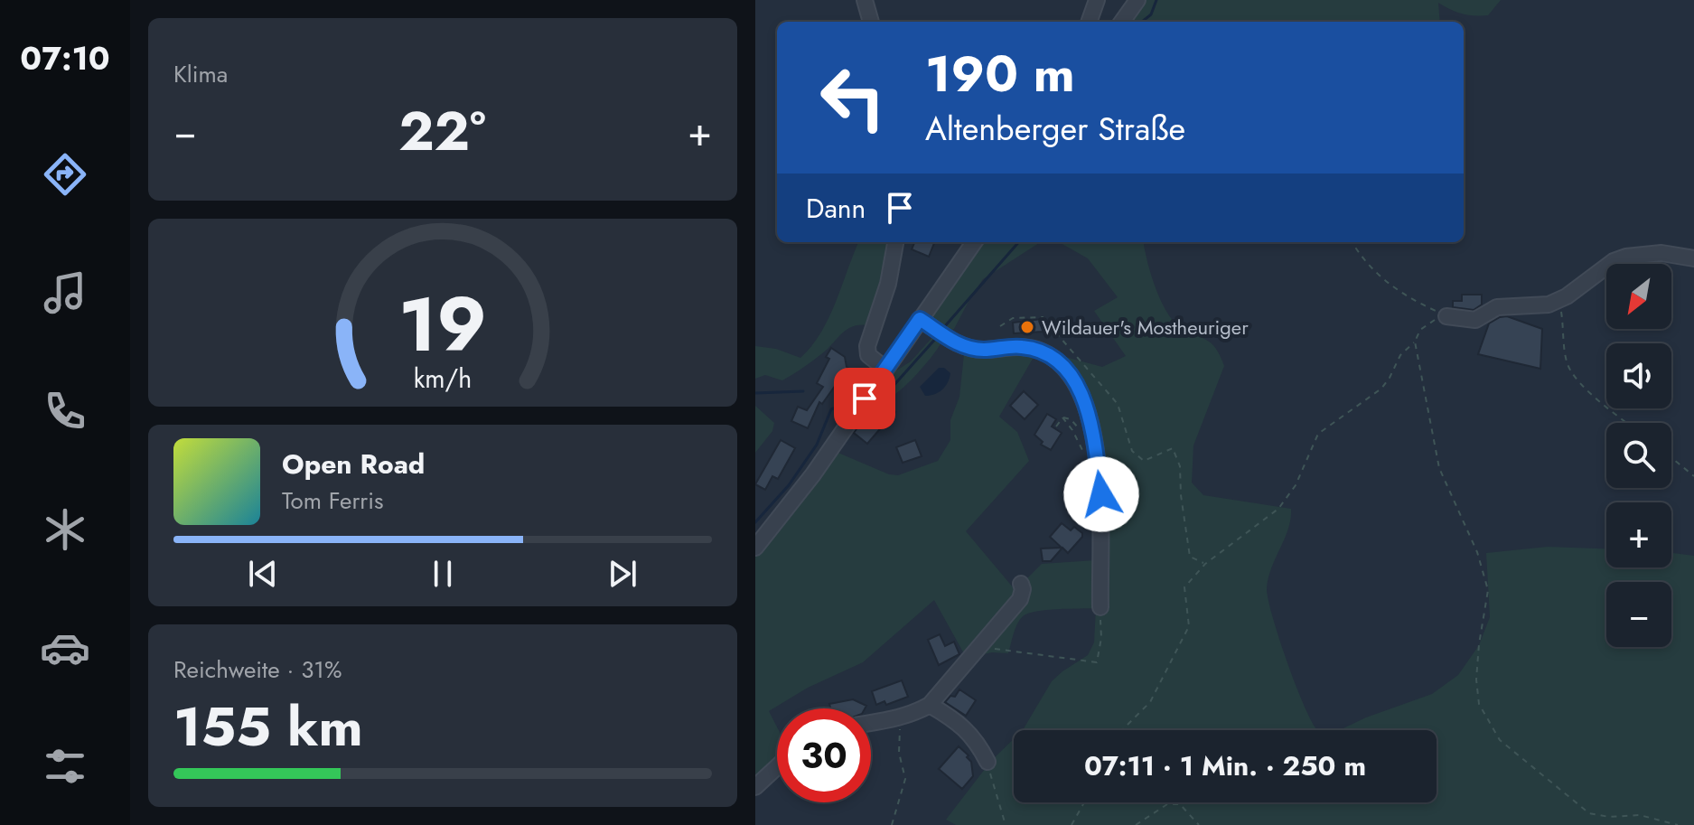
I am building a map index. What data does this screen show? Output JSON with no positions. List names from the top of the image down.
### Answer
{
  "places": ["Wildauer's Mostheuriger"],
  "north": "bottom left",
  "page": {
    "tabs": "07:10",
    "tile": [
      "Klima",
      ["Reichweite · 31%", "155 km"]
    ],
    "turn": ["190 m", "Altenberger Straße"],
    "heat": ["−", "22°", "+"],
    "then": "Dann",
    "map_buttons": ["+", "−"],
    "song": ["Open Road", "Tom Ferris"],
    "limit": "30",
    "trip": "07:11 · 1 Min. · 250 m",
    "gauge": ["19", "km/h"]
  }
}
